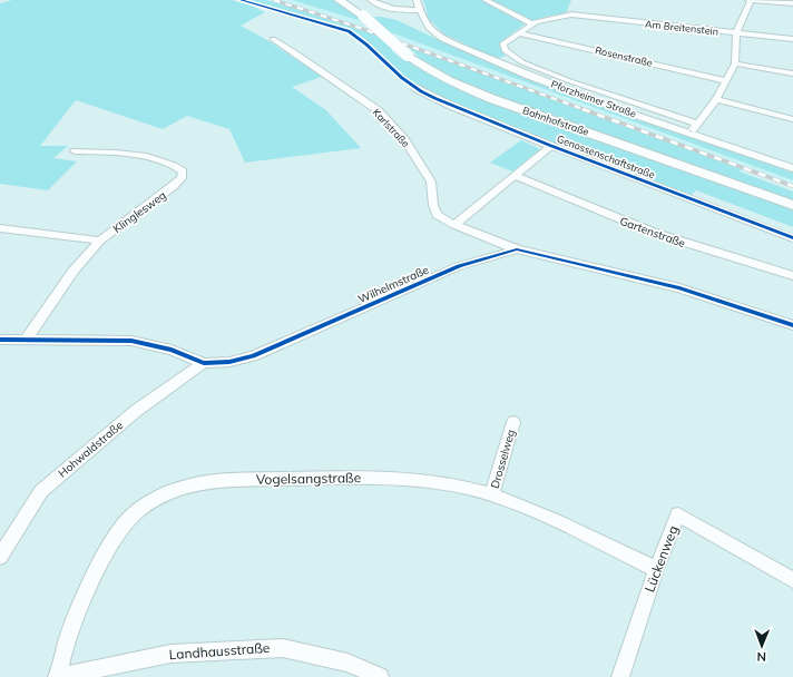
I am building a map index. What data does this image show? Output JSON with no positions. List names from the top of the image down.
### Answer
{
  "streets": {
    "main road": ["Bahnhofstraße"],
    "street": [
      "Am Breitenstein",
      "Rosenstraße",
      "Pforzheimer Straße",
      "Karlstraße",
      "Genossenschaftstraße",
      "Klinglesweg",
      "Gartenstraße",
      "Wilhelmstraße",
      "Hohwaldstraße",
      "Drosselweg",
      "Vogelsangstraße",
      "Lückenweg",
      "Landhausstraße"
    ]
  },
  "crossings": [
    ["Am Breitenstein", "Rosenstraße"],
    ["Karlstraße", "Wilhelmstraße"],
    ["Klinglesweg", "Wilhelmstraße"],
    ["Wilhelmstraße", "Hohwaldstraße"],
    ["Drosselweg", "Vogelsangstraße"],
    ["Vogelsangstraße", "Lückenweg"],
    ["Vogelsangstraße", "Landhausstraße"]
  ],
  "north": "bottom"
}
